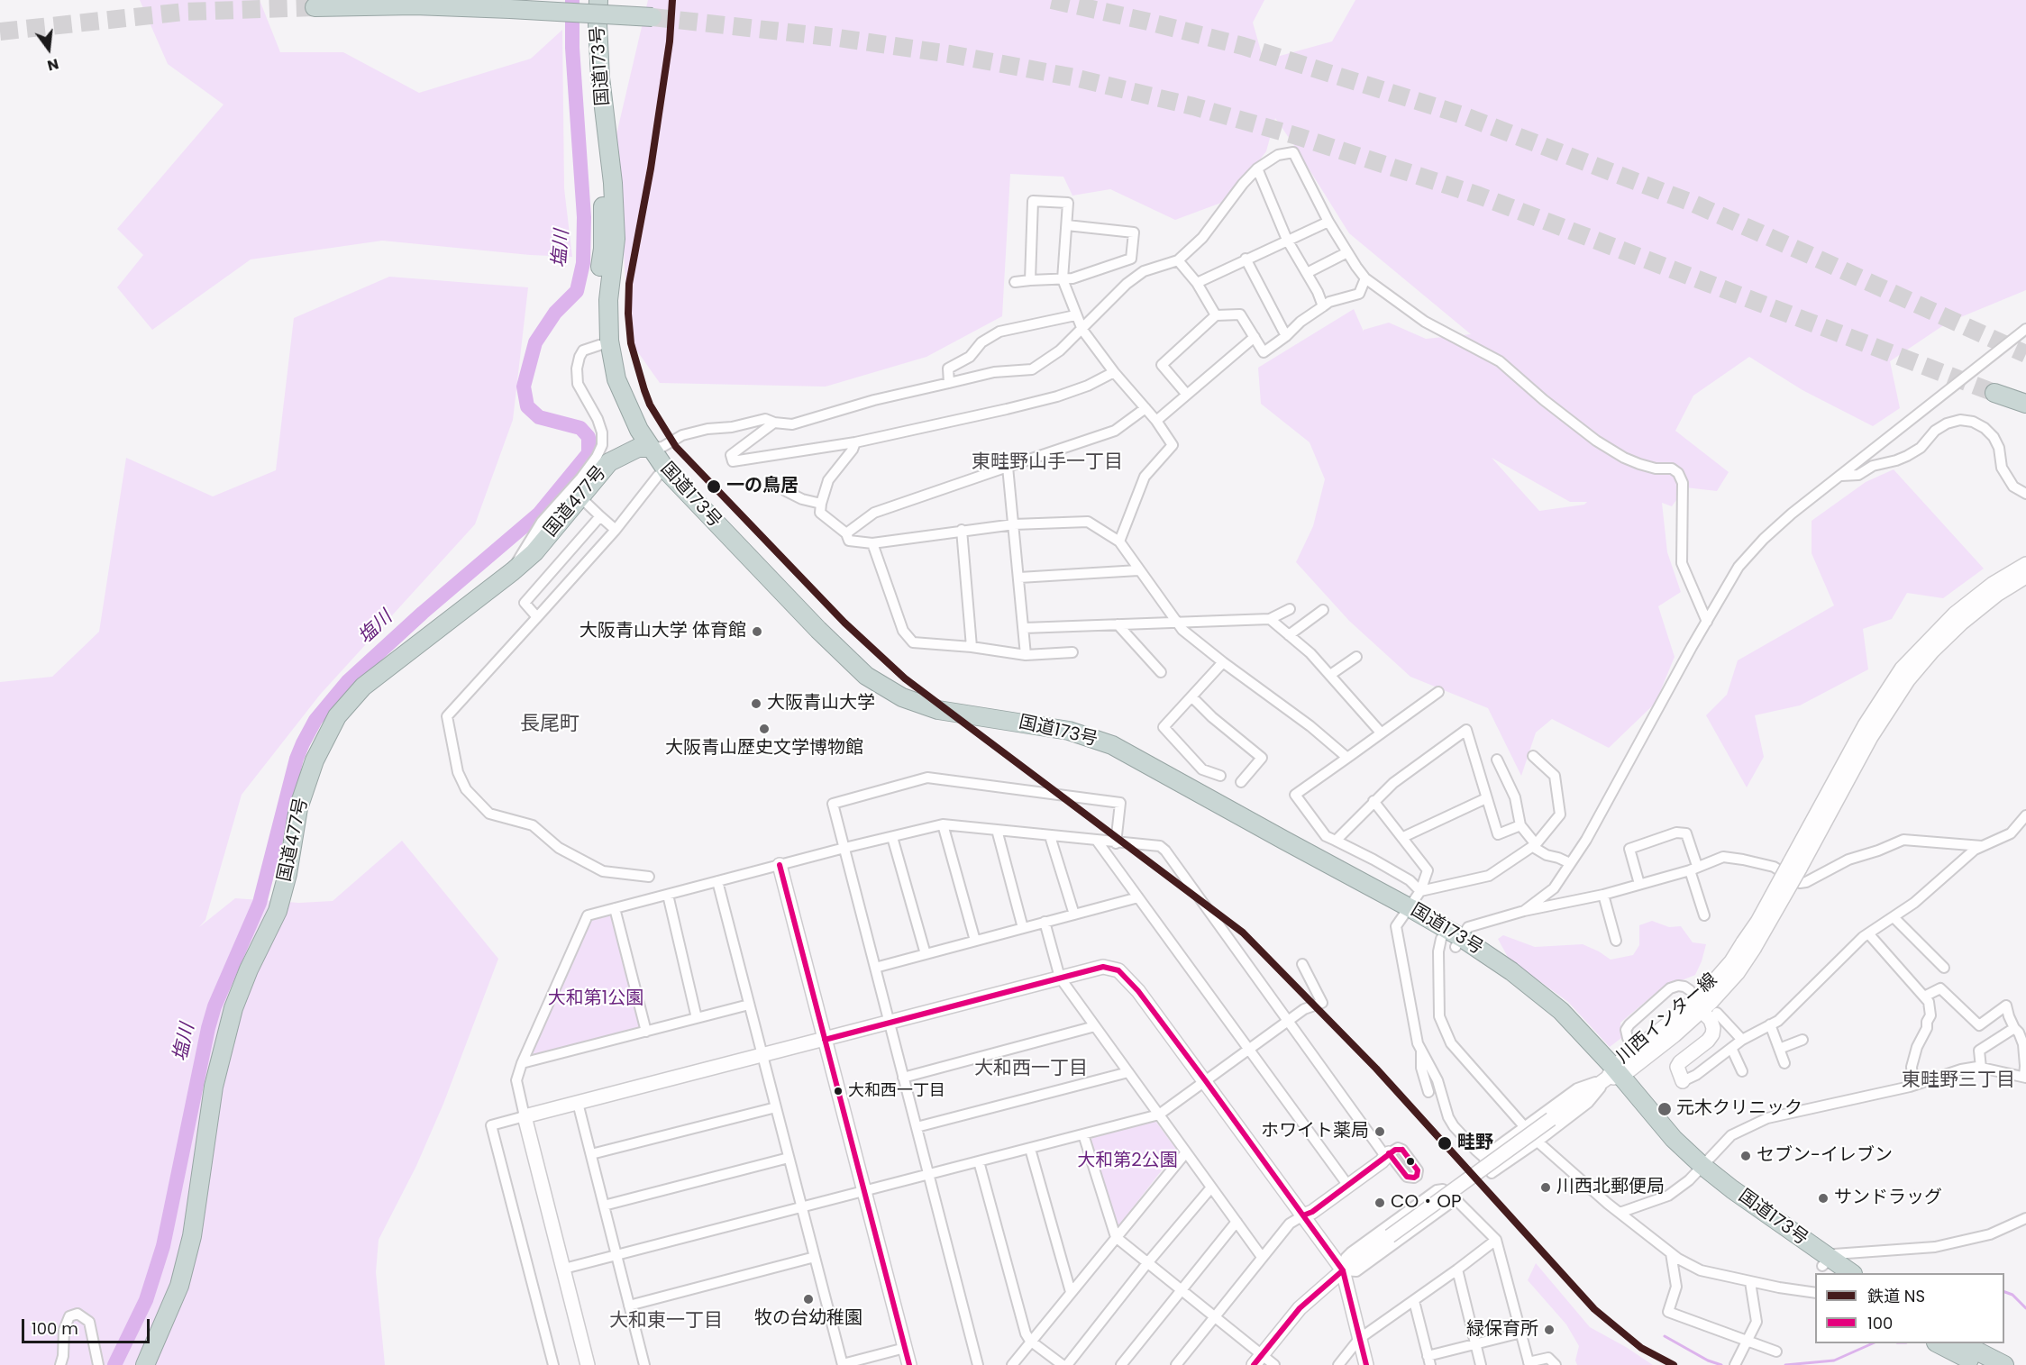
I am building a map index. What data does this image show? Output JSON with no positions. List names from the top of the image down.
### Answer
{
  "streets": {
    "highway": ["国道173号", "国道477号"],
    "street": ["川西インター線"]
  },
  "crossings": [
    ["国道173号", "国道477号"],
    ["国道173号", "川西インター線"]
  ],
  "districts": [
    "東畦野山手一丁目",
    "長尾町",
    "大和西一丁目",
    "東畦野三丁目",
    "大和東一丁目"
  ],
  "water": ["塩川"],
  "parks": ["大和第1公園", "大和第2公園"],
  "places": [
    "一の鳥居",
    "大阪青山大学 体育館",
    "大阪青山大学",
    "大阪青山歴史文学博物館",
    "大和西一丁目",
    "元木クリニック",
    "ホワイト薬局",
    "畦野",
    "セブン-イレブン",
    "川西北郵便局",
    "サンドラッグ",
    "CO・OP",
    "牧の台幼稚園",
    "緑保育所"
  ],
  "lines": ["rail line NS", "transit line 100"],
  "legend": ["鉄道 NS", "100"],
  "scale_bar": "100 m",
  "north": "bottom"
}
